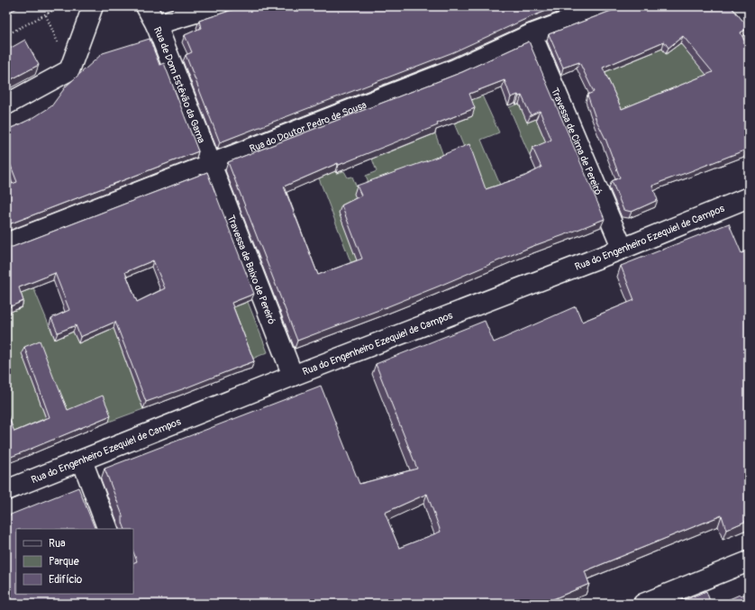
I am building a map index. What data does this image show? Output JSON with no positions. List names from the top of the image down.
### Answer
{
  "streets": {
    "street": [
      "Rua de Dom Estêvão da Gama",
      "Rua do Doutor Pedro de Sousa",
      "Travessa de Cima de Pereiró",
      "Rua do Engenheiro Ezequiel de Campos",
      "Travessa de Baixo de Pereiró"
    ]
  },
  "crossings": [
    ["Rua de Dom Estêvão da Gama", "Rua do Doutor Pedro de Sousa"],
    ["Rua de Dom Estêvão da Gama", "Travessa de Baixo de Pereiró"],
    ["Rua do Doutor Pedro de Sousa", "Travessa de Cima de Pereiró"],
    ["Rua do Doutor Pedro de Sousa", "Travessa de Baixo de Pereiró"],
    ["Travessa de Cima de Pereiró", "Rua do Engenheiro Ezequiel de Campos"],
    ["Rua do Engenheiro Ezequiel de Campos", "Travessa de Baixo de Pereiró"]
  ],
  "legend": ["Rua", "Parque", "Edifício"]
}
